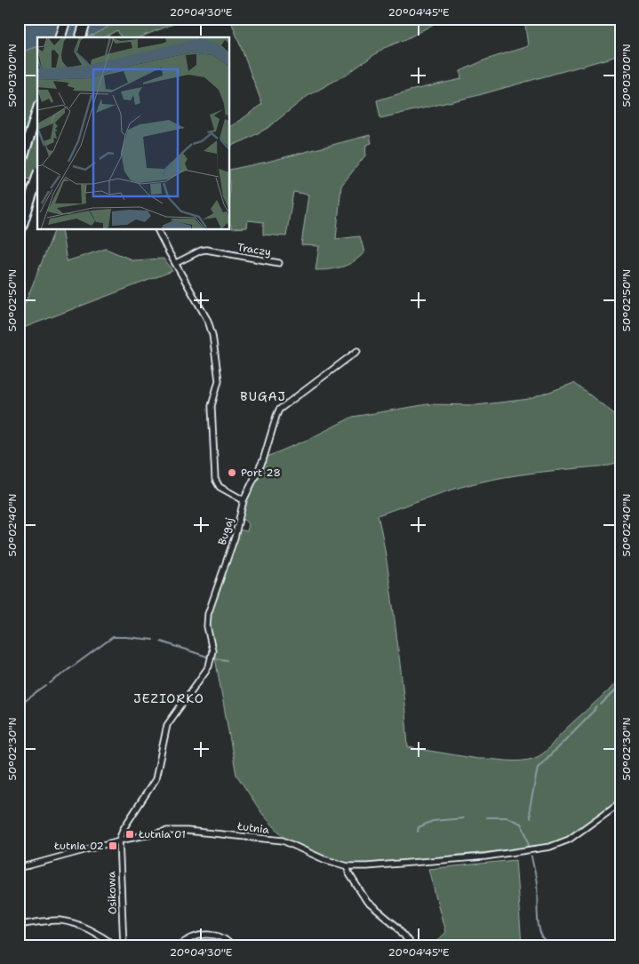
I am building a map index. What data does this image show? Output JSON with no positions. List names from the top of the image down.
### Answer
{
  "streets": {
    "street": [
      "Traczy",
      "Bugaj",
      "Łutnia",
      "Osikowa"
    ]
  },
  "crossings": [
    ["Bugaj", "Łutnia"],
    ["Bugaj", "Osikowa"],
    ["Łutnia", "Osikowa"]
  ],
  "districts": ["BUGAJ", "JEZIORKO"],
  "places": {
    "other": ["Port 28"],
    "transit": ["Łutnia 01", "Łutnia 02"]
  },
  "coordinates": [
    "20°04'30\"E",
    "20°04'45\"E",
    "50°03'00\"N",
    "50°02'50\"N",
    "50°02'40\"N",
    "50°02'30\"N"
  ]
}
